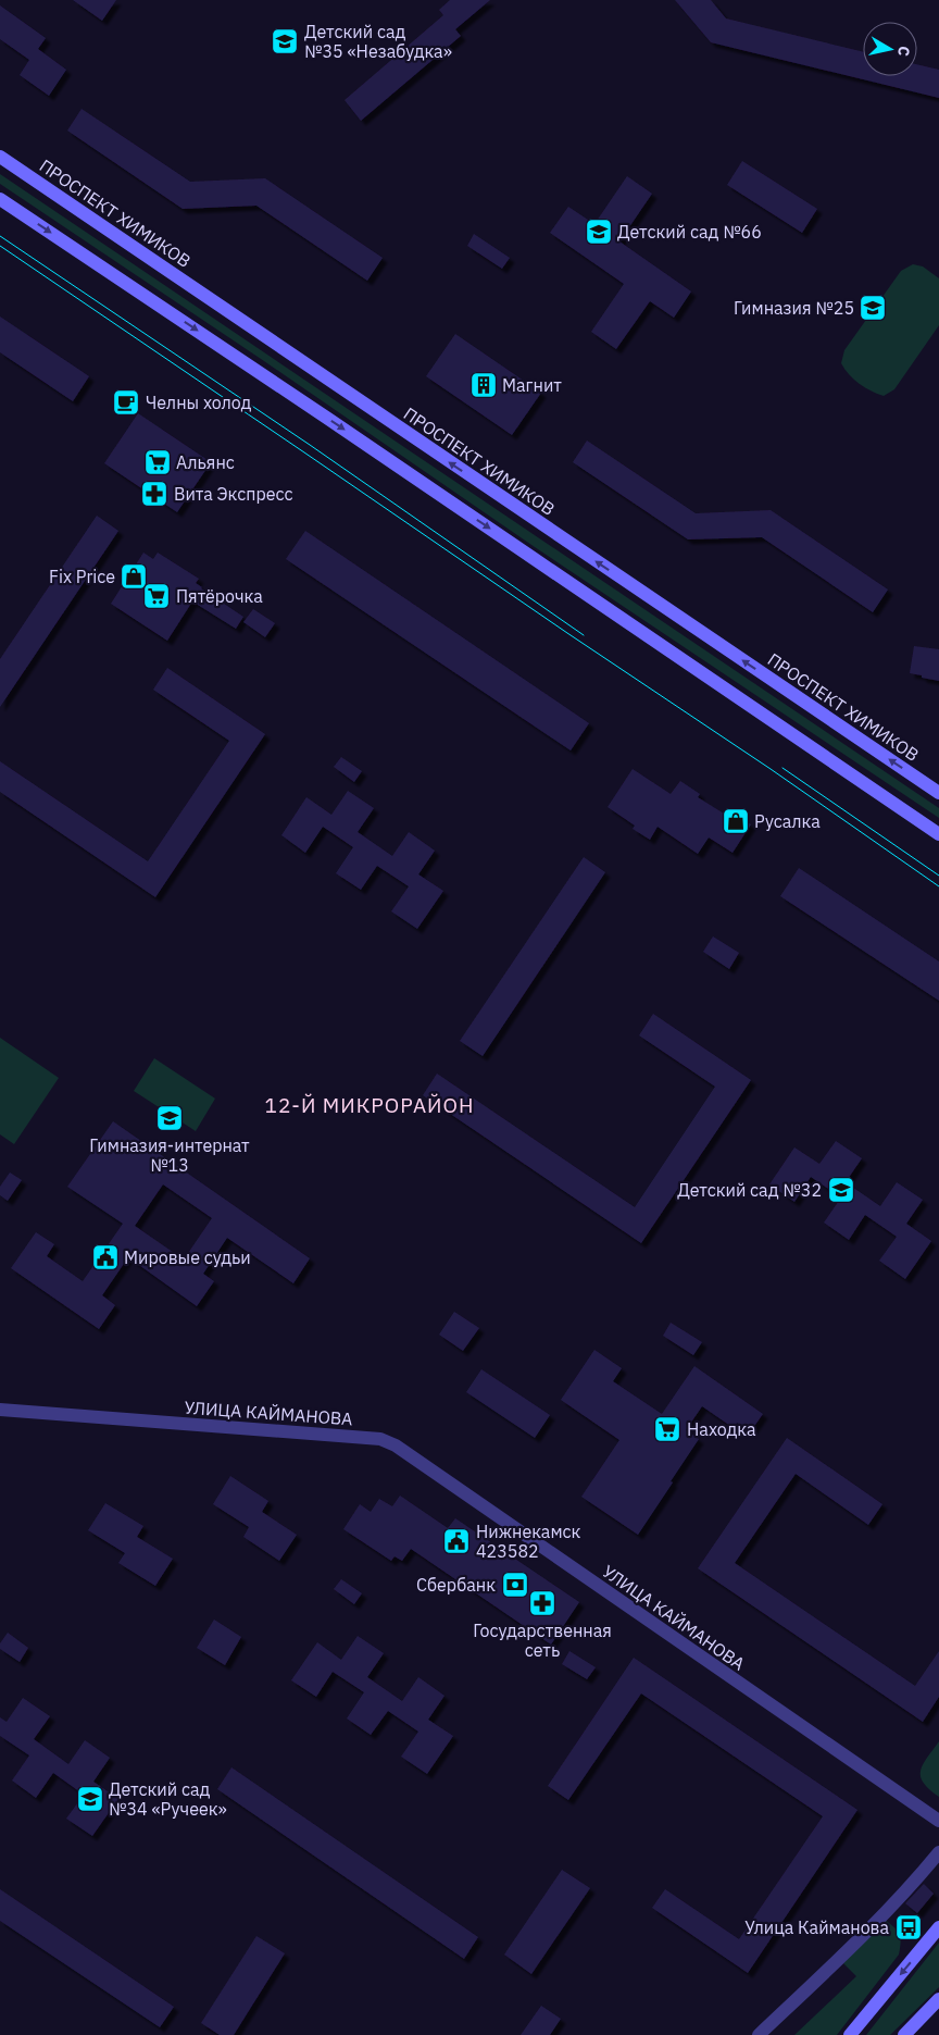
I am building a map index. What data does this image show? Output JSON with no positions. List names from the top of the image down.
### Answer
{
  "streets": {
    "main road": ["ПРОСПЕКТ ХИМИКОВ"],
    "street": ["УЛИЦА КАЙМАНОВА"]
  },
  "districts": ["12-Й МИКРОРАЙОН"],
  "places": {
    "school or university": [
      "Детский сад №35 «Незабудка»",
      "Детский сад №66",
      "Гимназия №25",
      "Гимназия-интернат №13",
      "Детский сад №32",
      "Детский сад №34 «Ручеек»"
    ],
    "building": ["Магнит"],
    "cafe": ["Челны холод"],
    "supermarket": ["Альянс", "Пятёрочка", "Находка"],
    "pharmacy": ["Вита Экспресс", "Государственная сеть"],
    "shop": ["Fix Price", "Русалка"],
    "public building": ["Мировые судьи", "Нижнекамск 423582"],
    "bank": ["Сбербанк"],
    "bus stop": ["Улица Кайманова"]
  },
  "north": "right"
}
